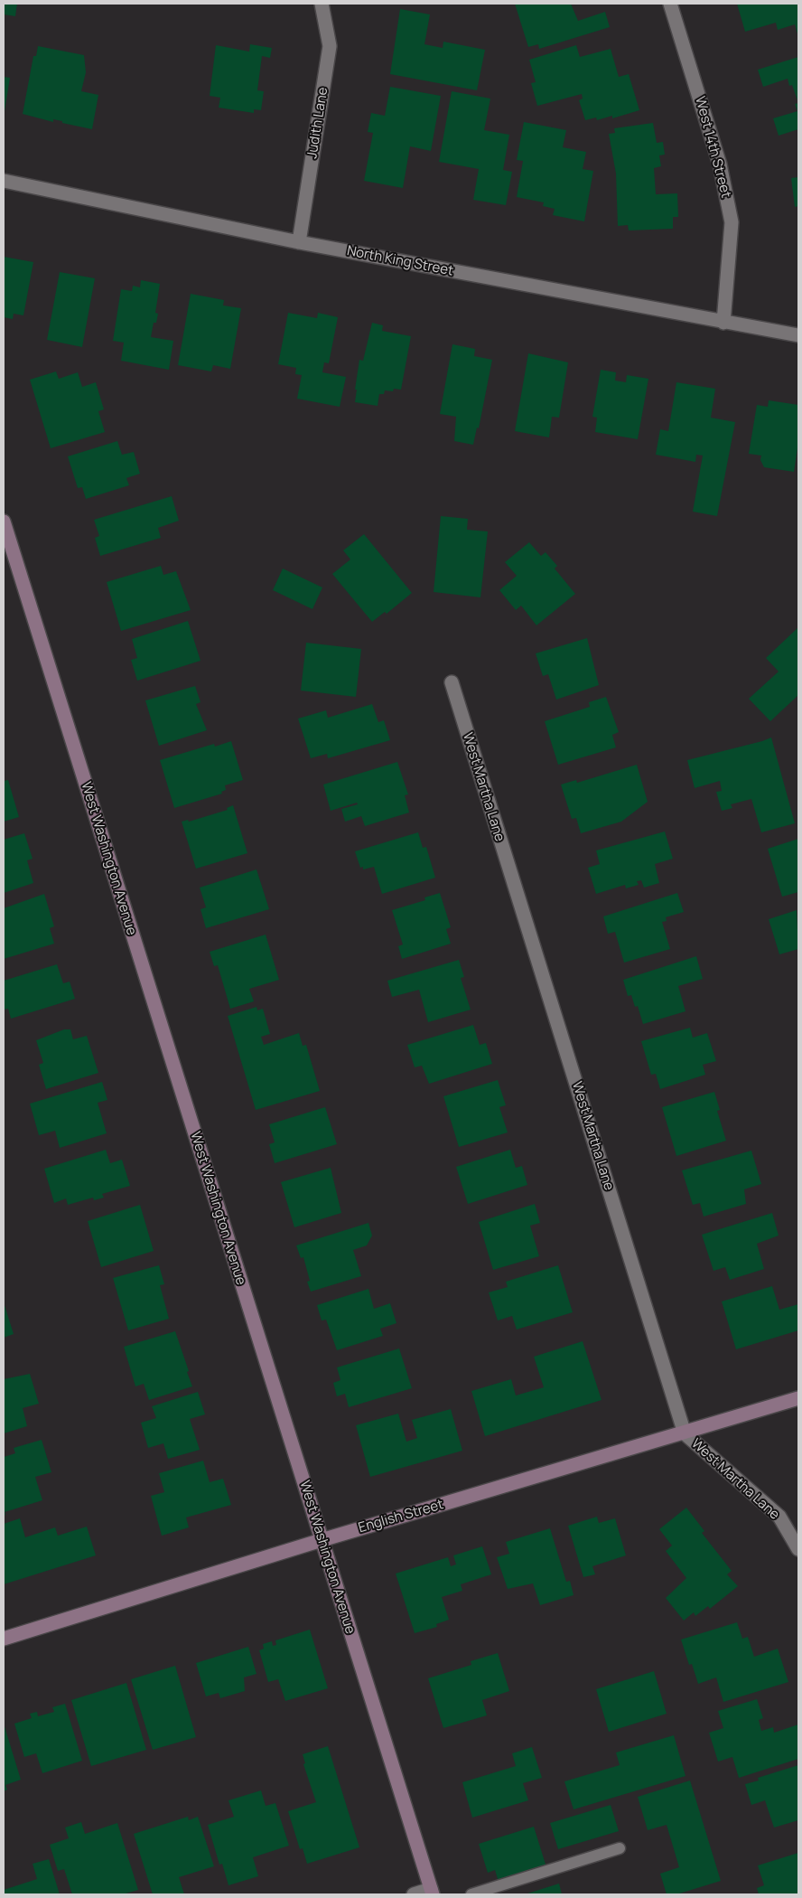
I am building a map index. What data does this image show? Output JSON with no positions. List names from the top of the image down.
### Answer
{
  "streets": {
    "street": [
      "Judith Lane",
      "West 14th Street",
      "North King Street",
      "West Martha Lane",
      "West Washington Avenue",
      "English Street"
    ]
  },
  "crossings": [
    ["Judith Lane", "North King Street"],
    ["West 14th Street", "North King Street"],
    ["West Martha Lane", "English Street"],
    ["West Washington Avenue", "English Street"]
  ]
}
